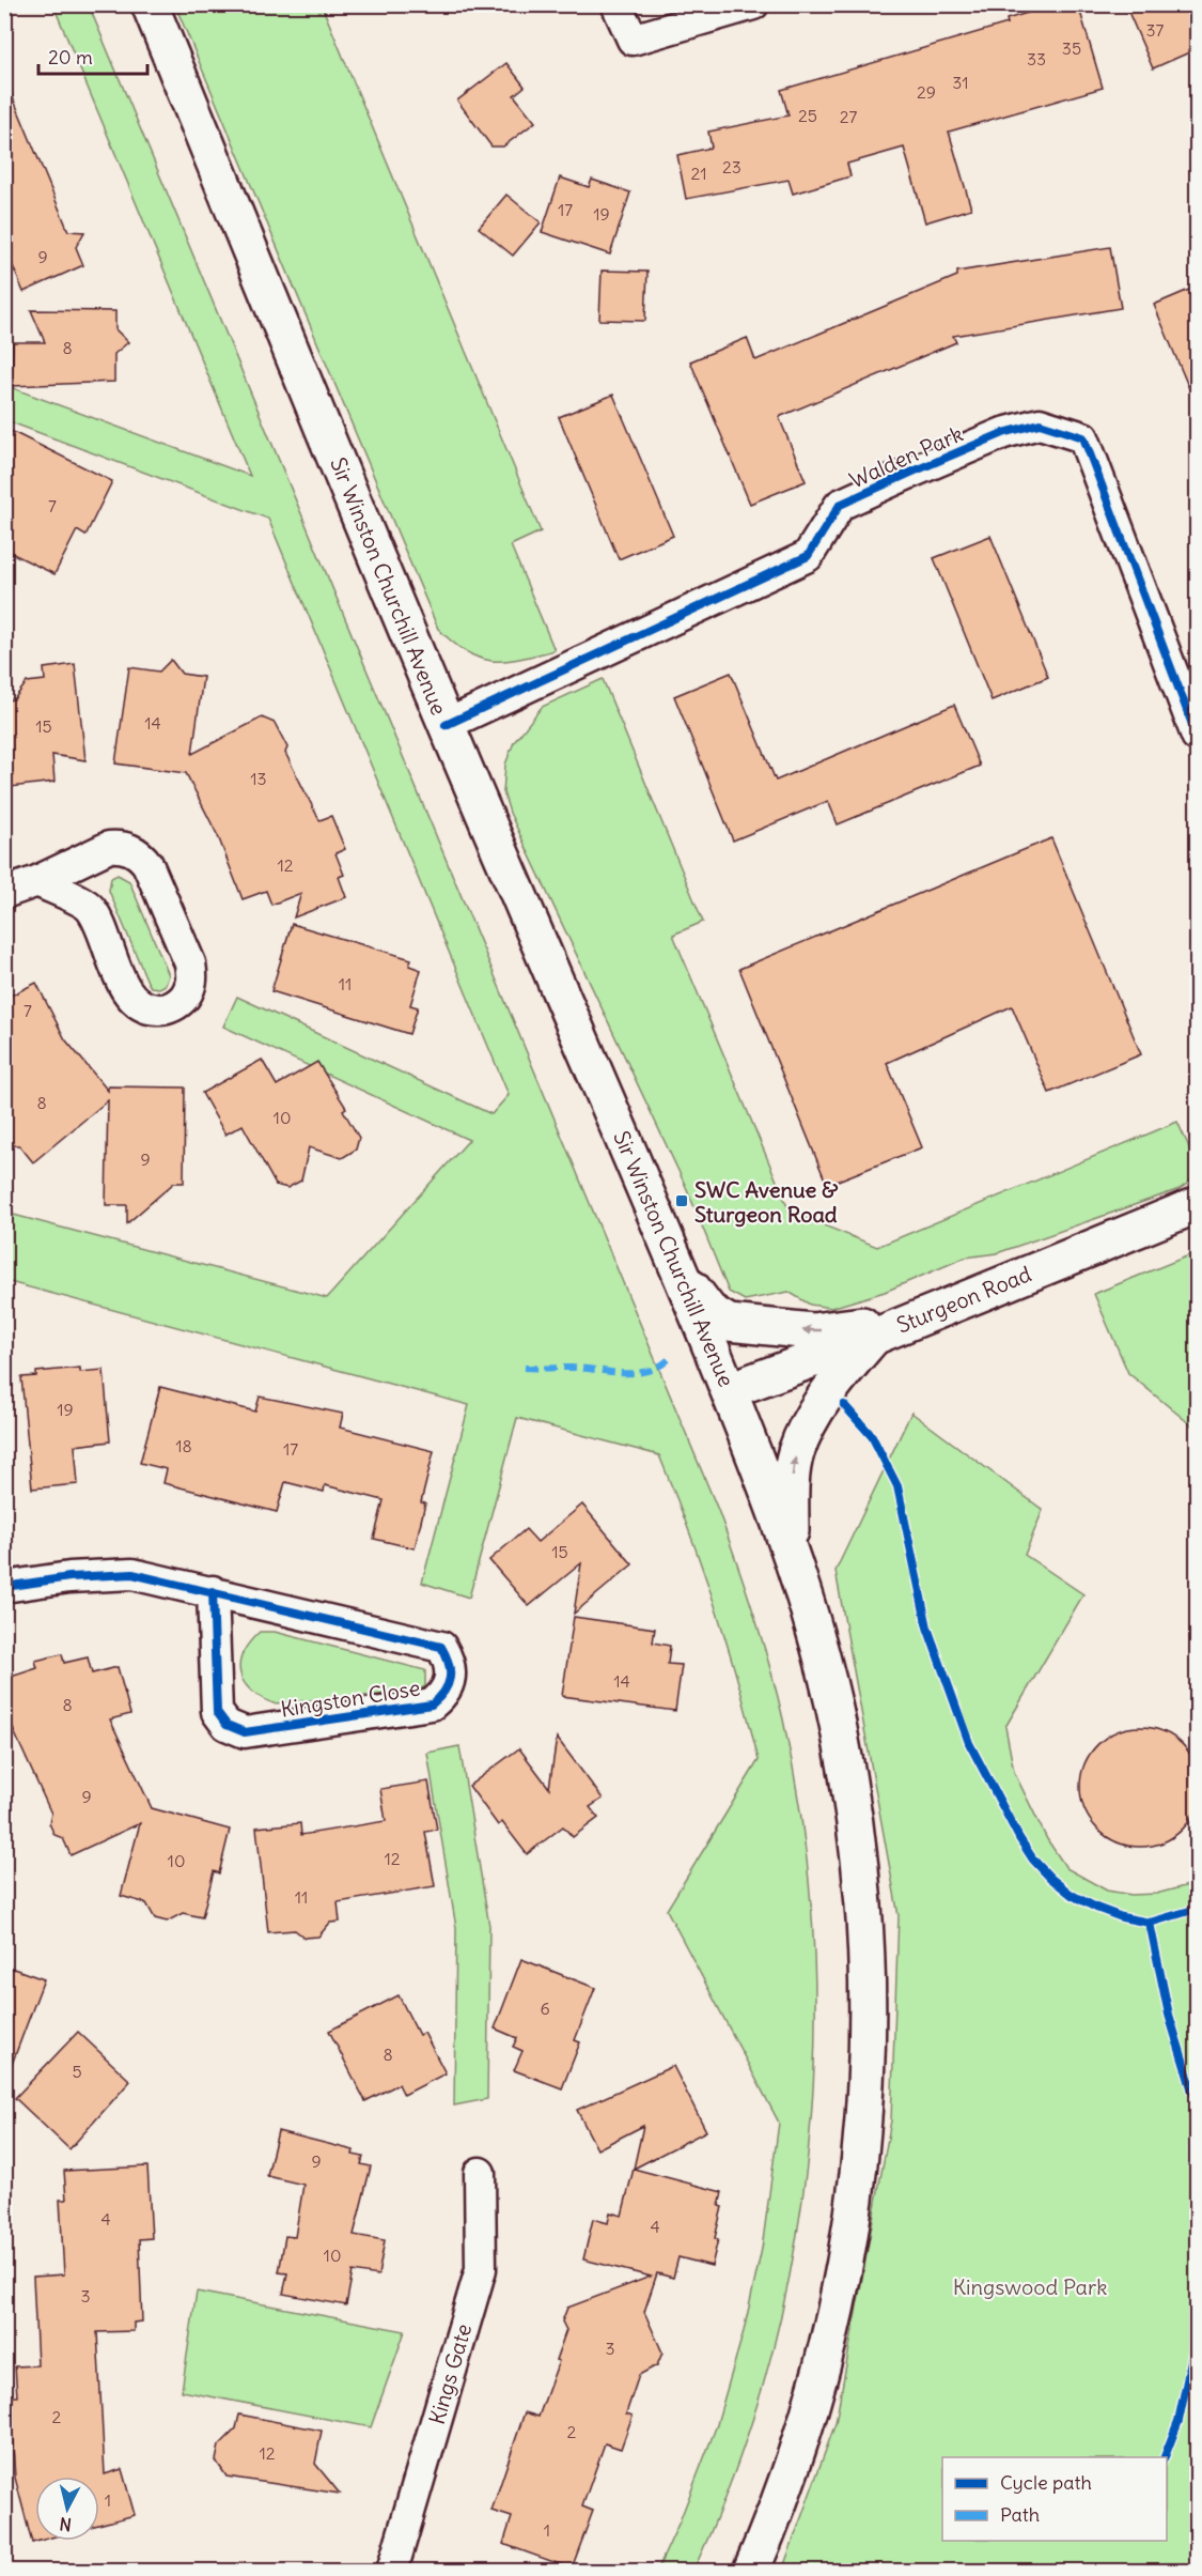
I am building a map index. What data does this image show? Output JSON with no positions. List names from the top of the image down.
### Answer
{
  "streets": {
    "main road": ["Sir Winston Churchill Avenue", "Sturgeon Road"],
    "street": ["Walden Park", "Kingston Close", "Kings Gate"]
  },
  "crossings": [
    ["Walden Park", "Sir Winston Churchill Avenue"],
    ["Sir Winston Churchill Avenue", "Sturgeon Road"]
  ],
  "parks": ["Kingswood Park"],
  "places": {
    "transit": ["SWC Avenue & Sturgeon Road"]
  },
  "house_numbers": [
    "37",
    "35",
    "33",
    "31",
    "29",
    "25",
    "27",
    "23",
    "21",
    "17",
    "19",
    "9",
    "8",
    "7",
    "14",
    "15",
    "13",
    "12",
    "11",
    "7",
    "8",
    "10",
    "9",
    "19",
    "18",
    "17",
    "15",
    "14",
    "8",
    "9",
    "12",
    "10",
    "11",
    "6",
    "8",
    "5",
    "9",
    "4",
    "4",
    "10",
    "3",
    "3",
    "2",
    "2",
    "12",
    "1",
    "1"
  ],
  "legend": ["Cycle path", "Path"],
  "scale_bar": "20 m",
  "north": "bottom"
}
